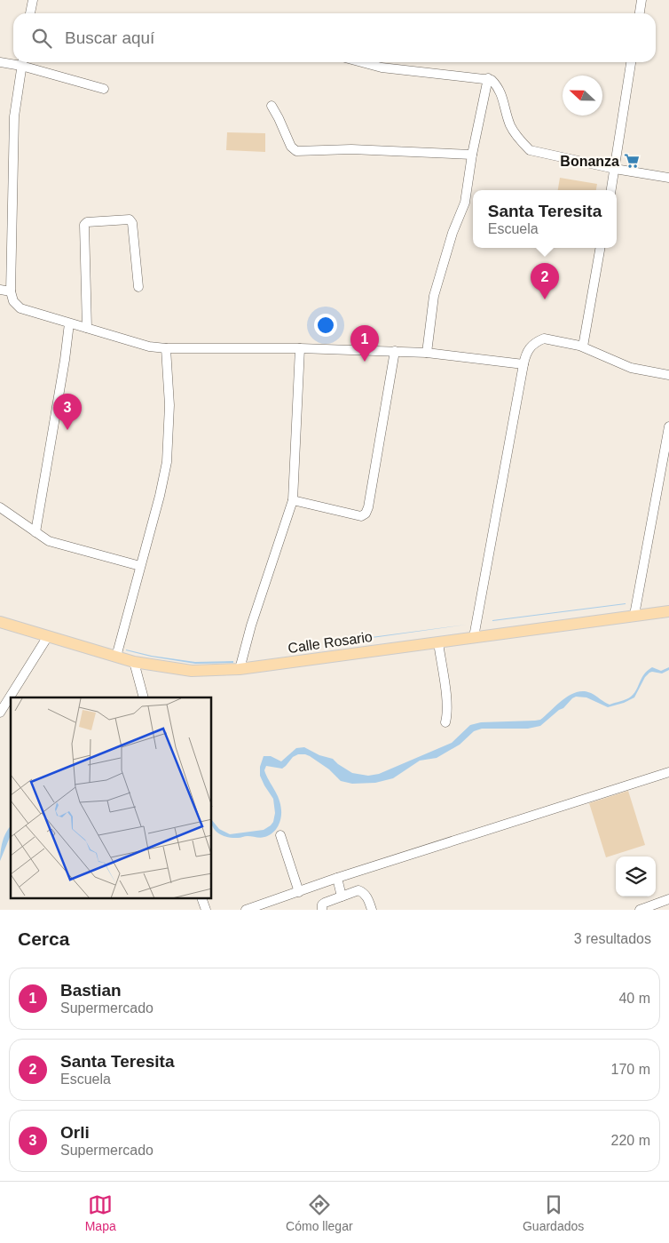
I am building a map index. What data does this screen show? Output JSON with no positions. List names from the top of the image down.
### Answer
{
  "streets": {
    "main road": ["Calle Rosario"]
  },
  "places": {
    "supermarket": ["Bonanza"]
  },
  "north": "left",
  "page": {
    "search": "Buscar aquí",
    "popup": ["Santa Teresita", "Escuela"],
    "pins": ["2", "1", "3"],
    "heading": ["Cerca", "3 resultados"],
    "list": [
      {
        "mark": "1",
        "name": "Bastian",
        "note": "Supermercado",
        "value": "40 m"
      },
      {
        "mark": "2",
        "name": "Santa Teresita",
        "note": "Escuela",
        "value": "170 m"
      },
      {
        "mark": "3",
        "name": "Orli",
        "note": "Supermercado",
        "value": "220 m"
      }
    ],
    "nav": ["Mapa", "Cómo llegar", "Guardados"]
  }
}
